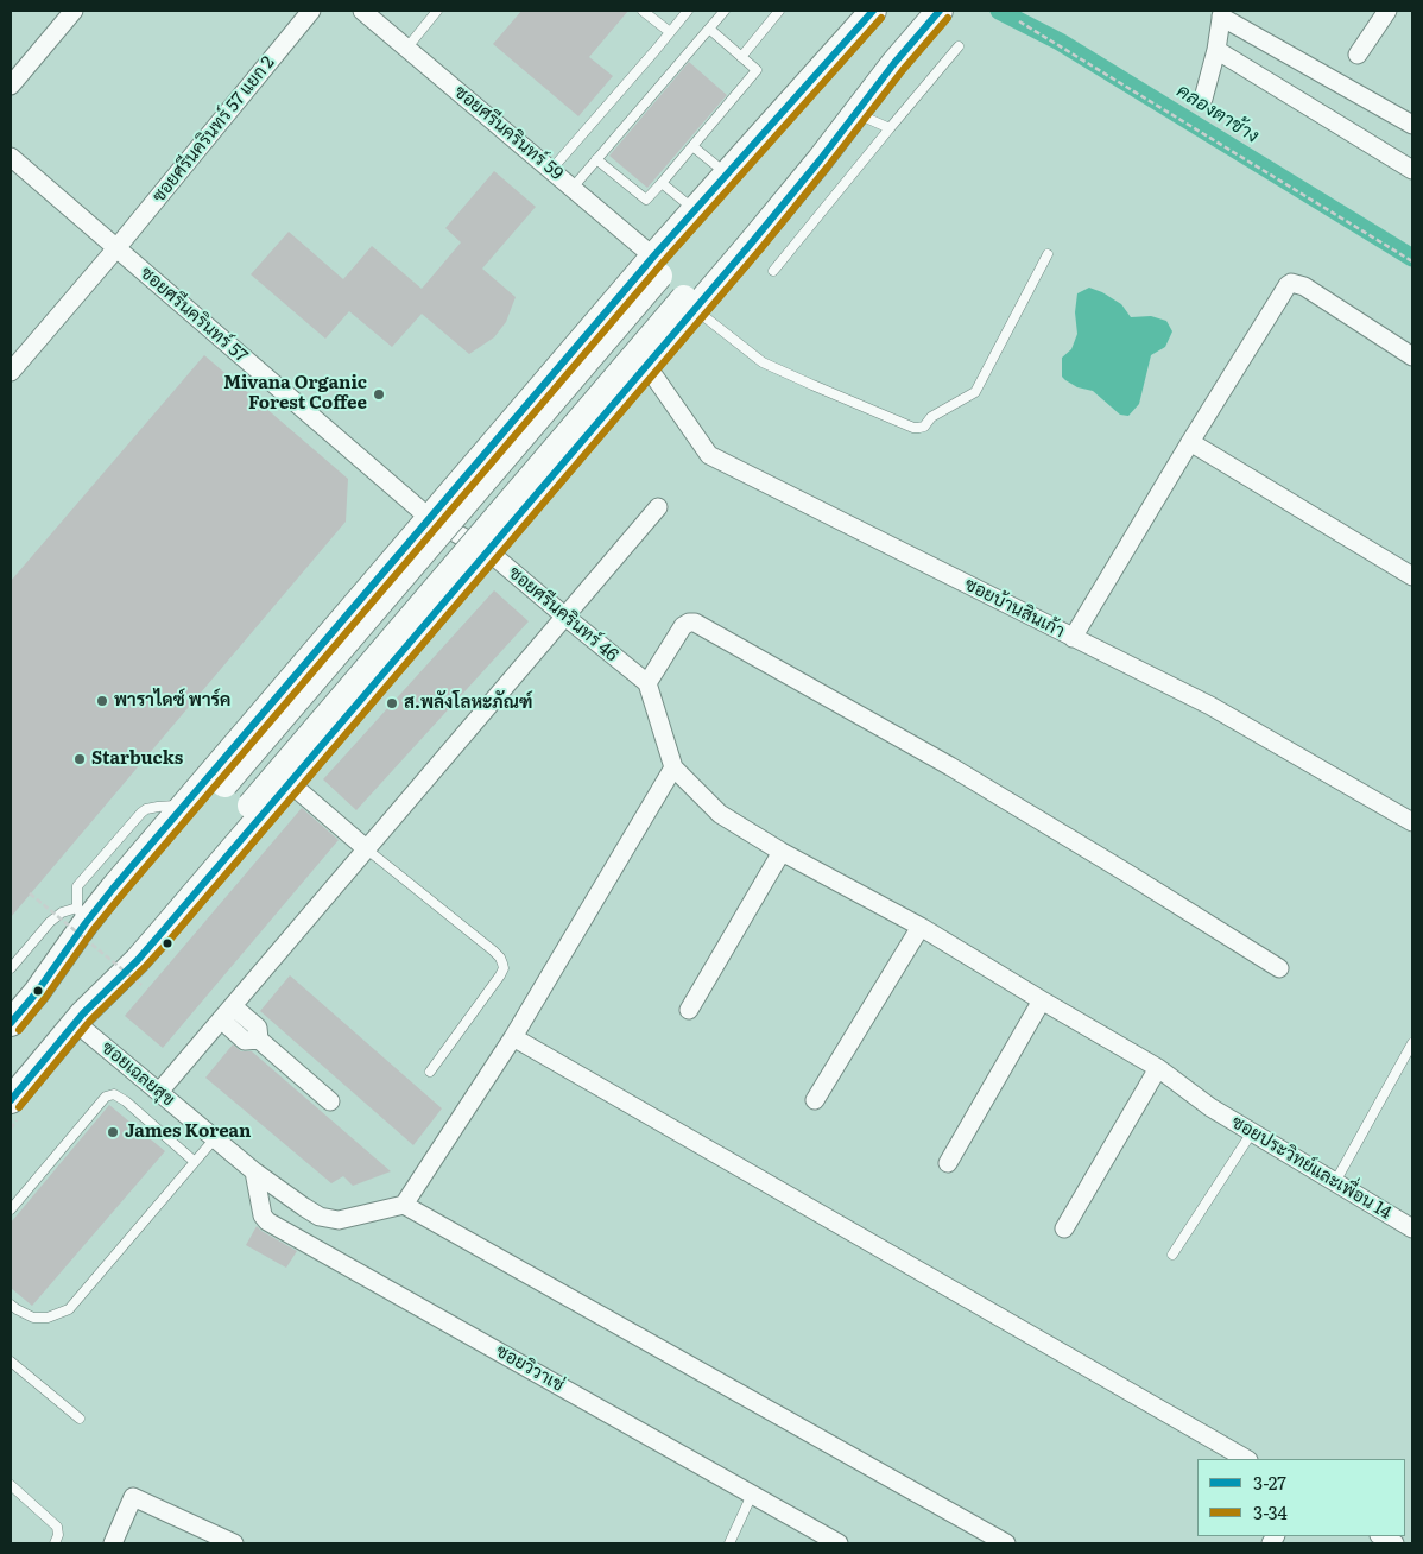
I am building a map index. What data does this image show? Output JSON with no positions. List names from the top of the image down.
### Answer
{
  "streets": {
    "street": [
      "ซอยศรีนครินทร์ 57 แยก 2",
      "ซอยศรีนครินทร์ 59",
      "ซอยศรีนครินทร์ 57",
      "ซอยบ้านสินเก้า",
      "ซอยศรีนครินทร์ 46",
      "ซอยเฉลยสุข",
      "ซอยประวิทย์และเพื่อน 14",
      "ซอยวิวาเช่"
    ]
  },
  "crossings": [
    ["ซอยศรีนครินทร์ 57 แยก 2", "ซอยศรีนครินทร์ 57"],
    ["ซอยศรีนครินทร์ 57", "ซอยศรีนครินทร์ 46"],
    ["ซอยเฉลยสุข", "ซอยวิวาเช่"]
  ],
  "water": ["คลองตาช้าง"],
  "places": [
    "Mivana Organic Forest Coffee",
    "พาราไดซ์ พาร์ค",
    "ส.พลังโลหะภัณฑ์",
    "Starbucks",
    "James Korean"
  ],
  "lines": ["transit line 3-27", "transit line 3-34"],
  "legend": ["3-27", "3-34"]
}
